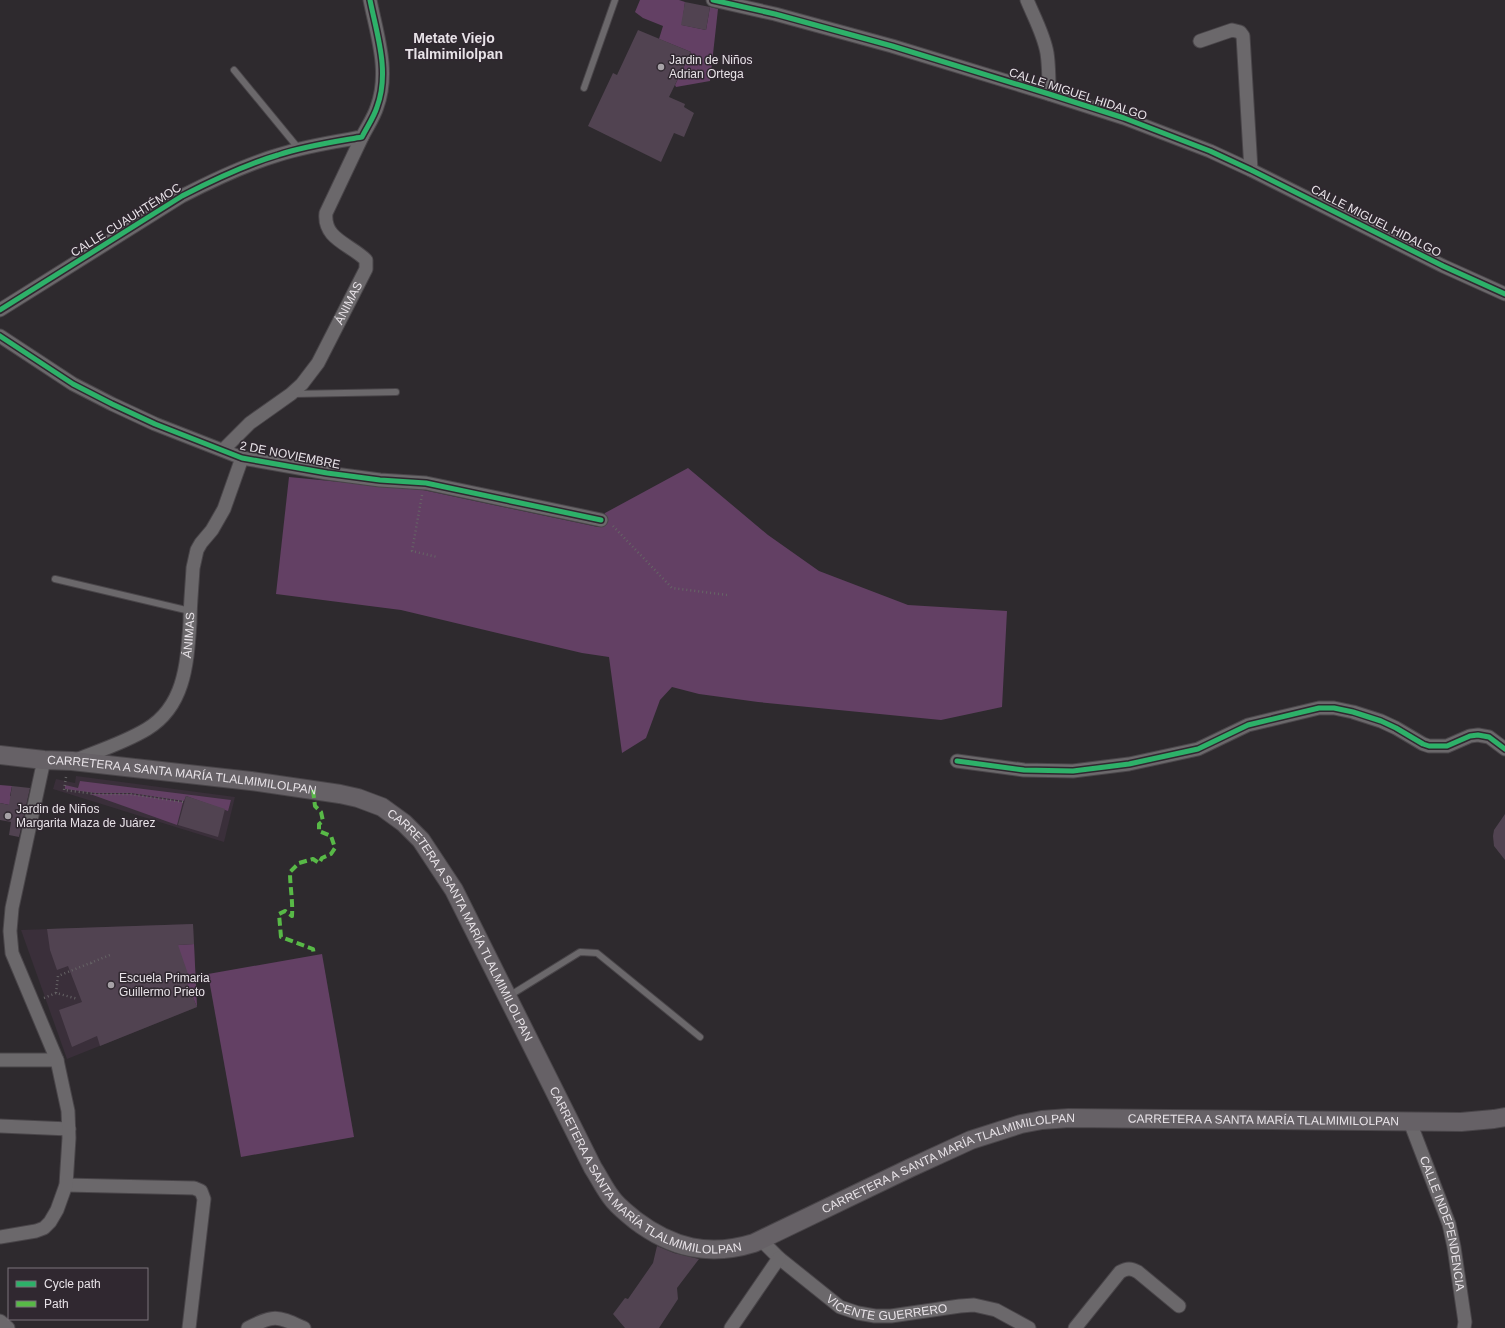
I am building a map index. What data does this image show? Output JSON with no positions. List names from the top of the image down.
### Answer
{
  "streets": {
    "main road": ["CARRETERA A SANTA MARÍA TLALMIMILOLPAN"],
    "street": [
      "CALLE MIGUEL HIDALGO",
      "CALLE CUAUHTÉMOC",
      "ÁNIMAS",
      "2 DE NOVIEMBRE",
      "CALLE INDEPENDENCIA",
      "VICENTE GUERRERO"
    ]
  },
  "crossings": [
    ["CALLE CUAUHTÉMOC", "ÁNIMAS"],
    ["ÁNIMAS", "2 DE NOVIEMBRE"],
    ["ÁNIMAS", "CARRETERA A SANTA MARÍA TLALMIMILOLPAN"],
    ["CARRETERA A SANTA MARÍA TLALMIMILOLPAN", "CALLE INDEPENDENCIA"],
    ["CARRETERA A SANTA MARÍA TLALMIMILOLPAN", "VICENTE GUERRERO"]
  ],
  "districts": ["Metate Viejo Tlalmimilolpan"],
  "places": ["Jardin de Niños Adrian Ortega", "Jardin de Niños Margarita Maza de Juárez", "Escuela Primaria Guillermo Prieto"],
  "legend": ["Cycle path", "Path"]
}
